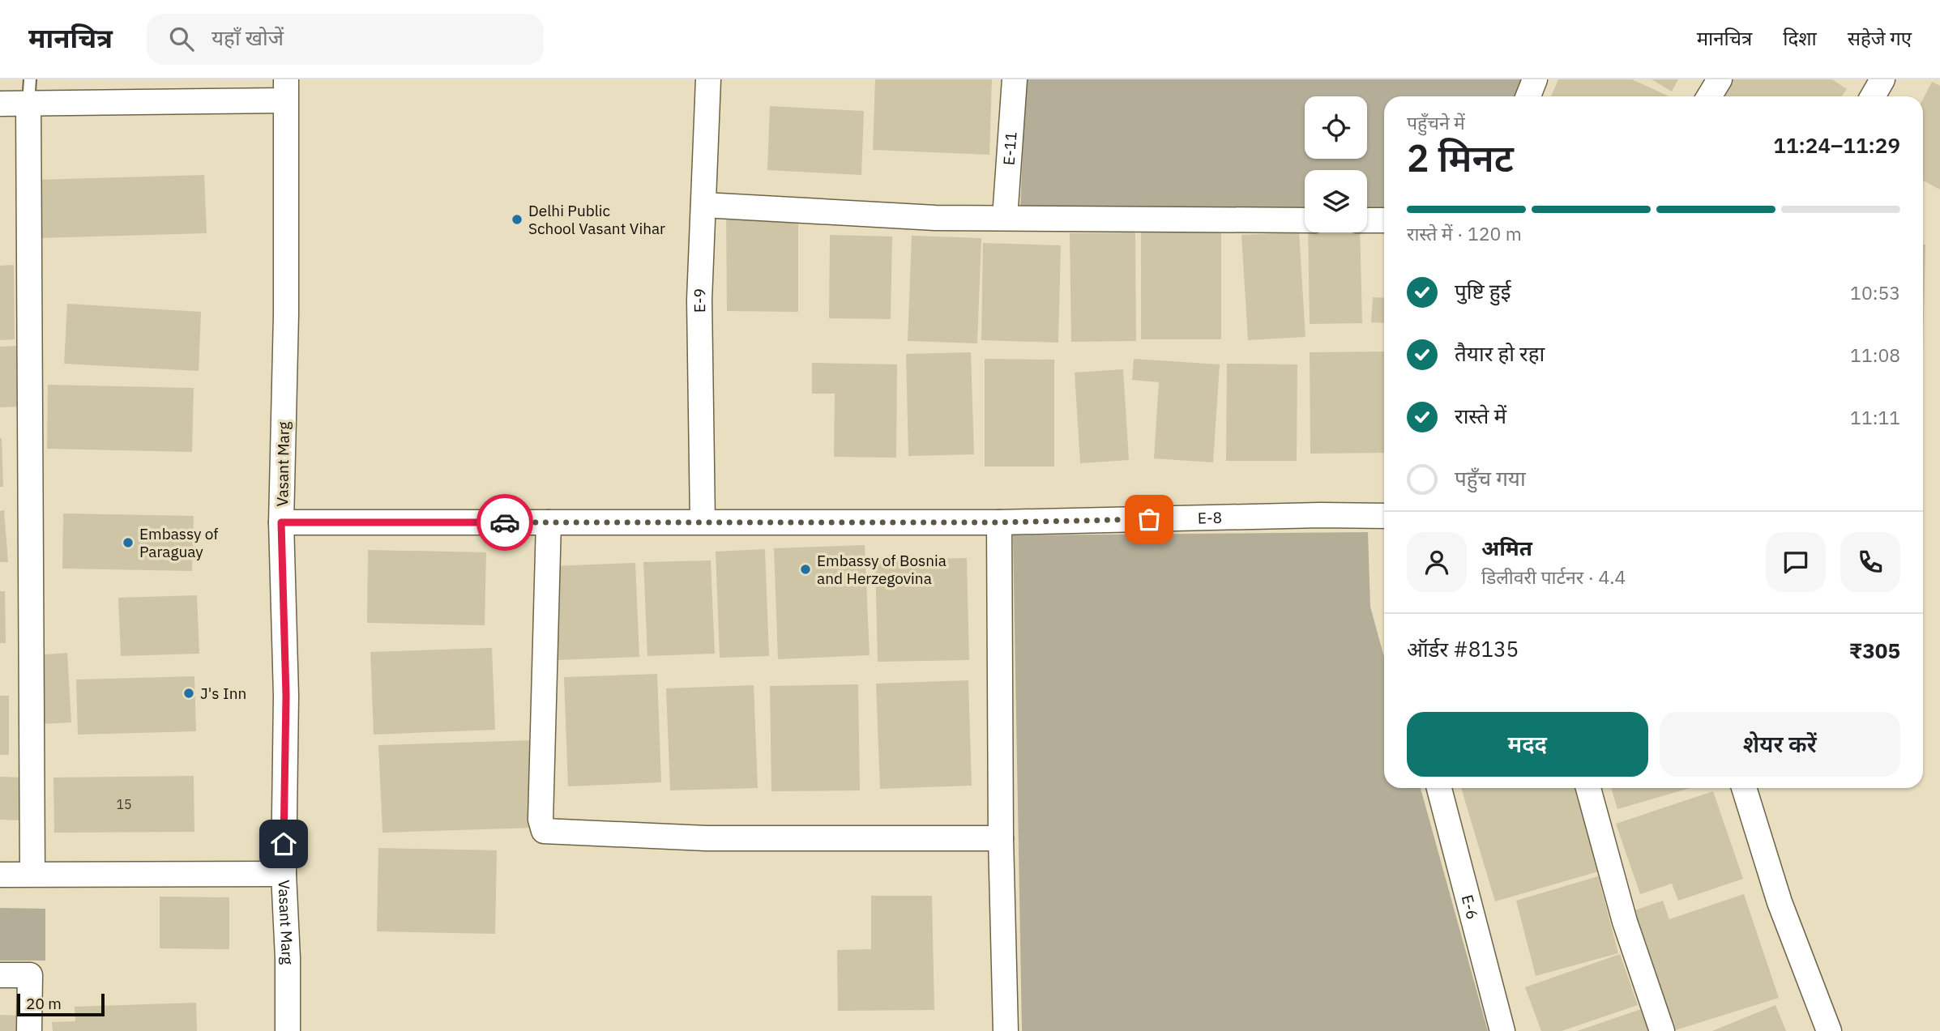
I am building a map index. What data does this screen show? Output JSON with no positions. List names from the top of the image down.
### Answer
{
  "streets": {
    "street": [
      "E-11",
      "E-9",
      "Vasant Marg",
      "E-8",
      "E-6"
    ]
  },
  "crossings": [
    ["E-9", "E-8"],
    ["Vasant Marg", "E-8"]
  ],
  "places": [
    "Delhi Public School Vasant Vihar",
    "Embassy of Paraguay",
    "Embassy of Bosnia and Herzegovina",
    "J's Inn"
  ],
  "house_numbers": ["15"],
  "scale_bar": "20 m",
  "page": {
    "header": "मानचित्र",
    "search": "यहाँ खोजें",
    "nav": ["मानचित्र", "दिशा", "सहेजे गए"],
    "heading": ["2 मिनट", "पहुँचने में", "11:24–11:29"],
    "panel": [
      "अमित",
      "डिलीवरी पार्टनर · 4.4",
      "ऑर्डर #8135",
      "₹305"
    ],
    "bar": "रास्ते में · 120 m",
    "list": [
      ["पुष्टि हुई", "10:53"],
      ["तैयार हो रहा", "11:08"],
      ["रास्ते में", "11:11"],
      "पहुँच गया"
    ],
    "buttons": ["मदद", "शेयर करें"],
    "scale": "20 m"
  }
}
